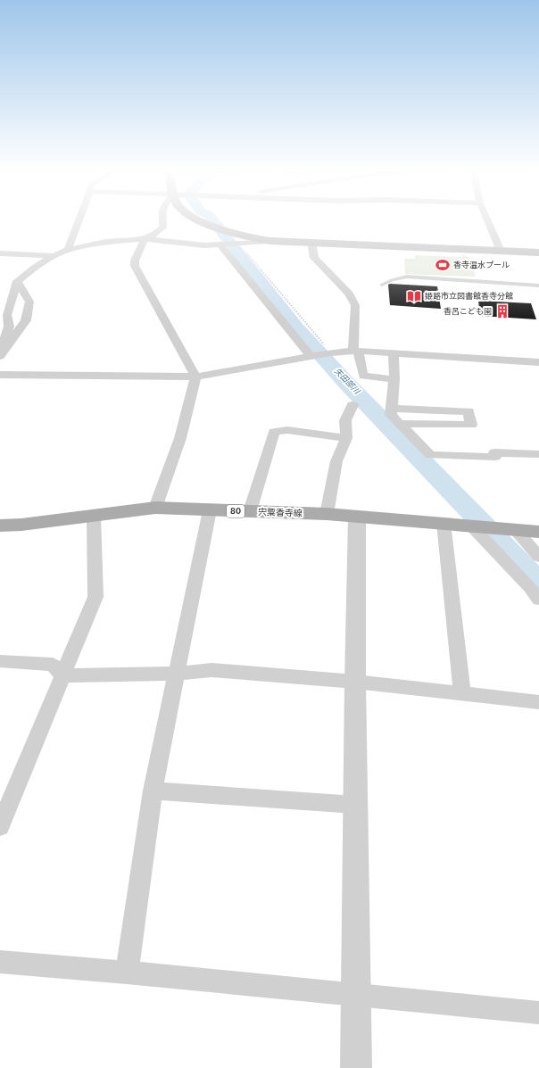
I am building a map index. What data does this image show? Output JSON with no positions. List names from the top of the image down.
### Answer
{
  "streets": {
    "main road": ["80", "宍粟香寺線"]
  },
  "water": ["矢田部川"],
  "places": {
    "sports": ["香寺温水プール"],
    "library": ["姫路市立図書館香寺分館"],
    "building": ["香呂こども園"]
  }
}
